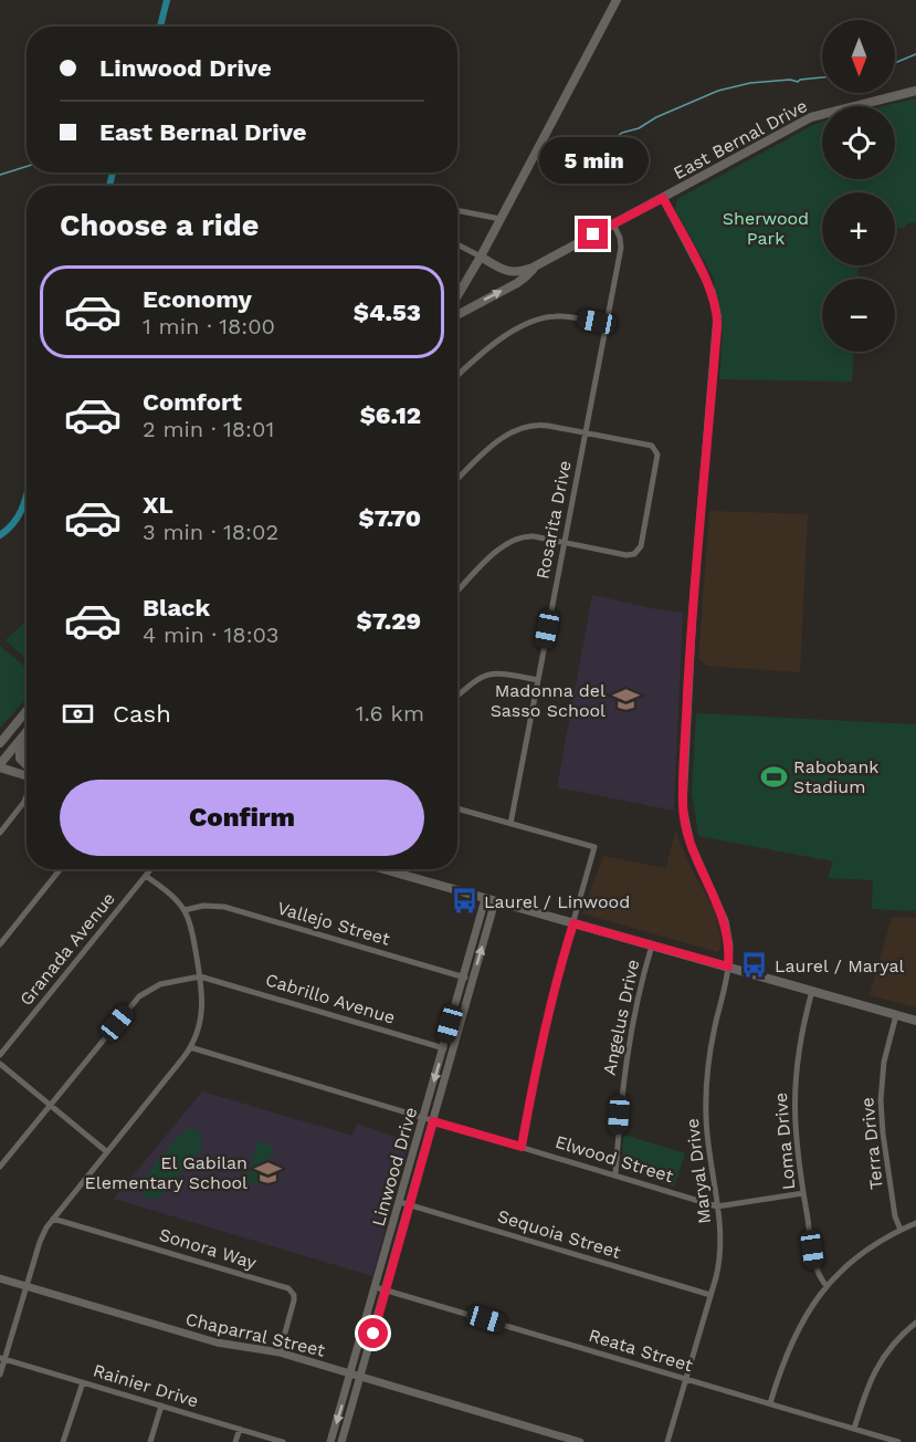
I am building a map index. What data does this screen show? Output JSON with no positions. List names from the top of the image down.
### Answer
{
  "streets": {
    "main road": ["East Bernal Drive"],
    "street": [
      "Rosarita Drive",
      "Vallejo Street",
      "Granada Avenue",
      "Cabrillo Avenue",
      "Angelus Drive",
      "Loma Drive",
      "Terra Drive",
      "Elwood Street",
      "Linwood Drive",
      "Maryal Drive",
      "Sequoia Street",
      "Sonora Way",
      "Chaparral Street",
      "Reata Street",
      "Rainier Drive"
    ]
  },
  "crossings": [
    ["East Bernal Drive", "Rosarita Drive"],
    ["East Bernal Drive", "Maryal Drive"],
    ["Vallejo Street", "Linwood Drive"],
    ["Cabrillo Avenue", "Linwood Drive"],
    ["Angelus Drive", "Elwood Street"],
    ["Loma Drive", "Elwood Street"],
    ["Elwood Street", "Linwood Drive"],
    ["Elwood Street", "Maryal Drive"],
    ["Linwood Drive", "Sequoia Street"],
    ["Linwood Drive", "Chaparral Street"],
    ["Linwood Drive", "Reata Street"],
    ["Maryal Drive", "Sequoia Street"],
    ["Maryal Drive", "Reata Street"],
    ["Sonora Way", "Chaparral Street"]
  ],
  "parks": ["Sherwood Park"],
  "places": {
    "school or university": ["Madonna del Sasso School", "El Gabilan Elementary School"],
    "sports": ["Rabobank Stadium"],
    "bus stop": ["Laurel / Linwood", "Laurel / Maryal"]
  },
  "north": "bottom",
  "page": {
    "map_buttons": ["+", "−"],
    "banner": ["Linwood Drive", "East Bernal Drive"],
    "bubble": "5 min",
    "heading": "Choose a ride",
    "list": [
      {
        "name": "Economy",
        "note": "1 min · 18:00",
        "value": "$4.53"
      },
      {
        "name": "Comfort",
        "note": "2 min · 18:01",
        "value": "$6.12"
      },
      {
        "name": "XL",
        "note": "3 min · 18:02",
        "value": "$7.70"
      },
      {
        "name": "Black",
        "note": "4 min · 18:03",
        "value": "$7.29"
      }
    ],
    "pay": ["Cash", "1.6 km"],
    "buttons": "Confirm"
  }
}
